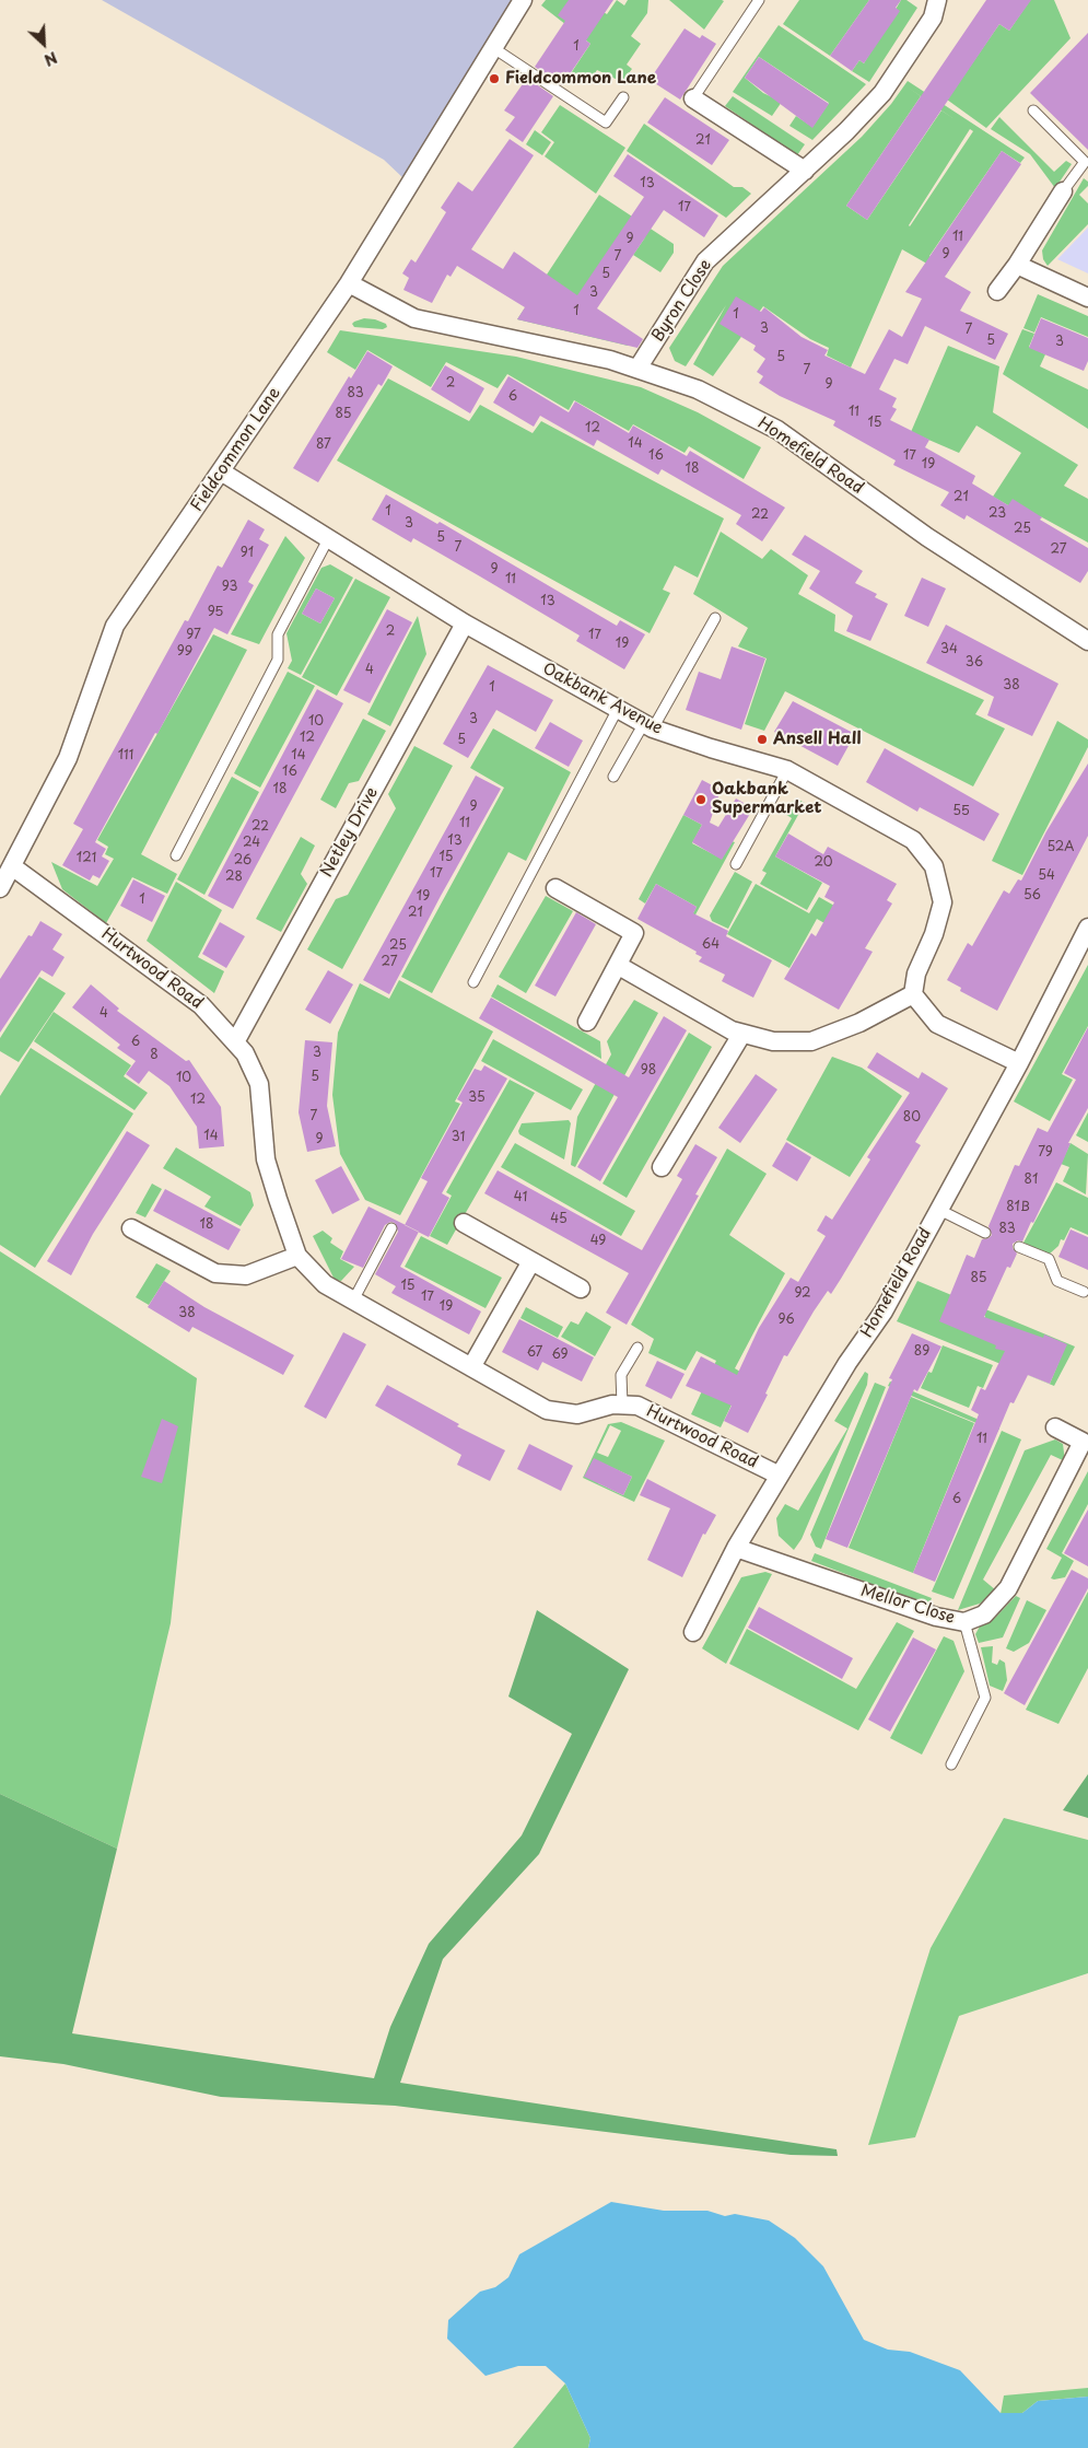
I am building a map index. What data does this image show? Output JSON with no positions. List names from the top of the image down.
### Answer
{
  "streets": {
    "street": [
      "Byron Close",
      "Fieldcommon Lane",
      "Homefield Road",
      "Oakbank Avenue",
      "Netley Drive",
      "Hurtwood Road",
      "Mellor Close"
    ]
  },
  "crossings": [
    ["Byron Close", "Homefield Road"],
    ["Fieldcommon Lane", "Homefield Road"],
    ["Fieldcommon Lane", "Oakbank Avenue"],
    ["Fieldcommon Lane", "Hurtwood Road"],
    ["Homefield Road", "Hurtwood Road"],
    ["Homefield Road", "Mellor Close"],
    ["Oakbank Avenue", "Netley Drive"],
    ["Netley Drive", "Hurtwood Road"]
  ],
  "places": ["Fieldcommon Lane", "Ansell Hall", "Oakbank Supermarket"],
  "house_numbers": [
    "1",
    "21",
    "13",
    "17",
    "11",
    "9",
    "9",
    "7",
    "5",
    "3",
    "1",
    "1",
    "3",
    "7",
    "5",
    "3",
    "5",
    "7",
    "2",
    "9",
    "83",
    "6",
    "11",
    "85",
    "15",
    "12",
    "14",
    "87",
    "16",
    "17",
    "19",
    "18",
    "21",
    "1",
    "23",
    "22",
    "3",
    "25",
    "5",
    "7",
    "27",
    "91",
    "9",
    "11",
    "93",
    "13",
    "95",
    "2",
    "97",
    "17",
    "19",
    "34",
    "99",
    "36",
    "4",
    "38",
    "1",
    "3",
    "10",
    "12",
    "5",
    "111",
    "14",
    "16",
    "18",
    "9",
    "55",
    "11",
    "22",
    "13",
    "24",
    "52A",
    "15",
    "121",
    "26",
    "20",
    "17",
    "54",
    "28",
    "56",
    "19",
    "1",
    "21",
    "64",
    "25",
    "27",
    "4",
    "6",
    "3",
    "8",
    "98",
    "5",
    "10",
    "35",
    "12",
    "7",
    "80",
    "14",
    "31",
    "9",
    "79",
    "81",
    "41",
    "81B",
    "45",
    "18",
    "83",
    "49",
    "85",
    "15",
    "92",
    "17",
    "19",
    "38",
    "96",
    "89",
    "67",
    "69",
    "11",
    "6"
  ],
  "north": "bottom right"
}
